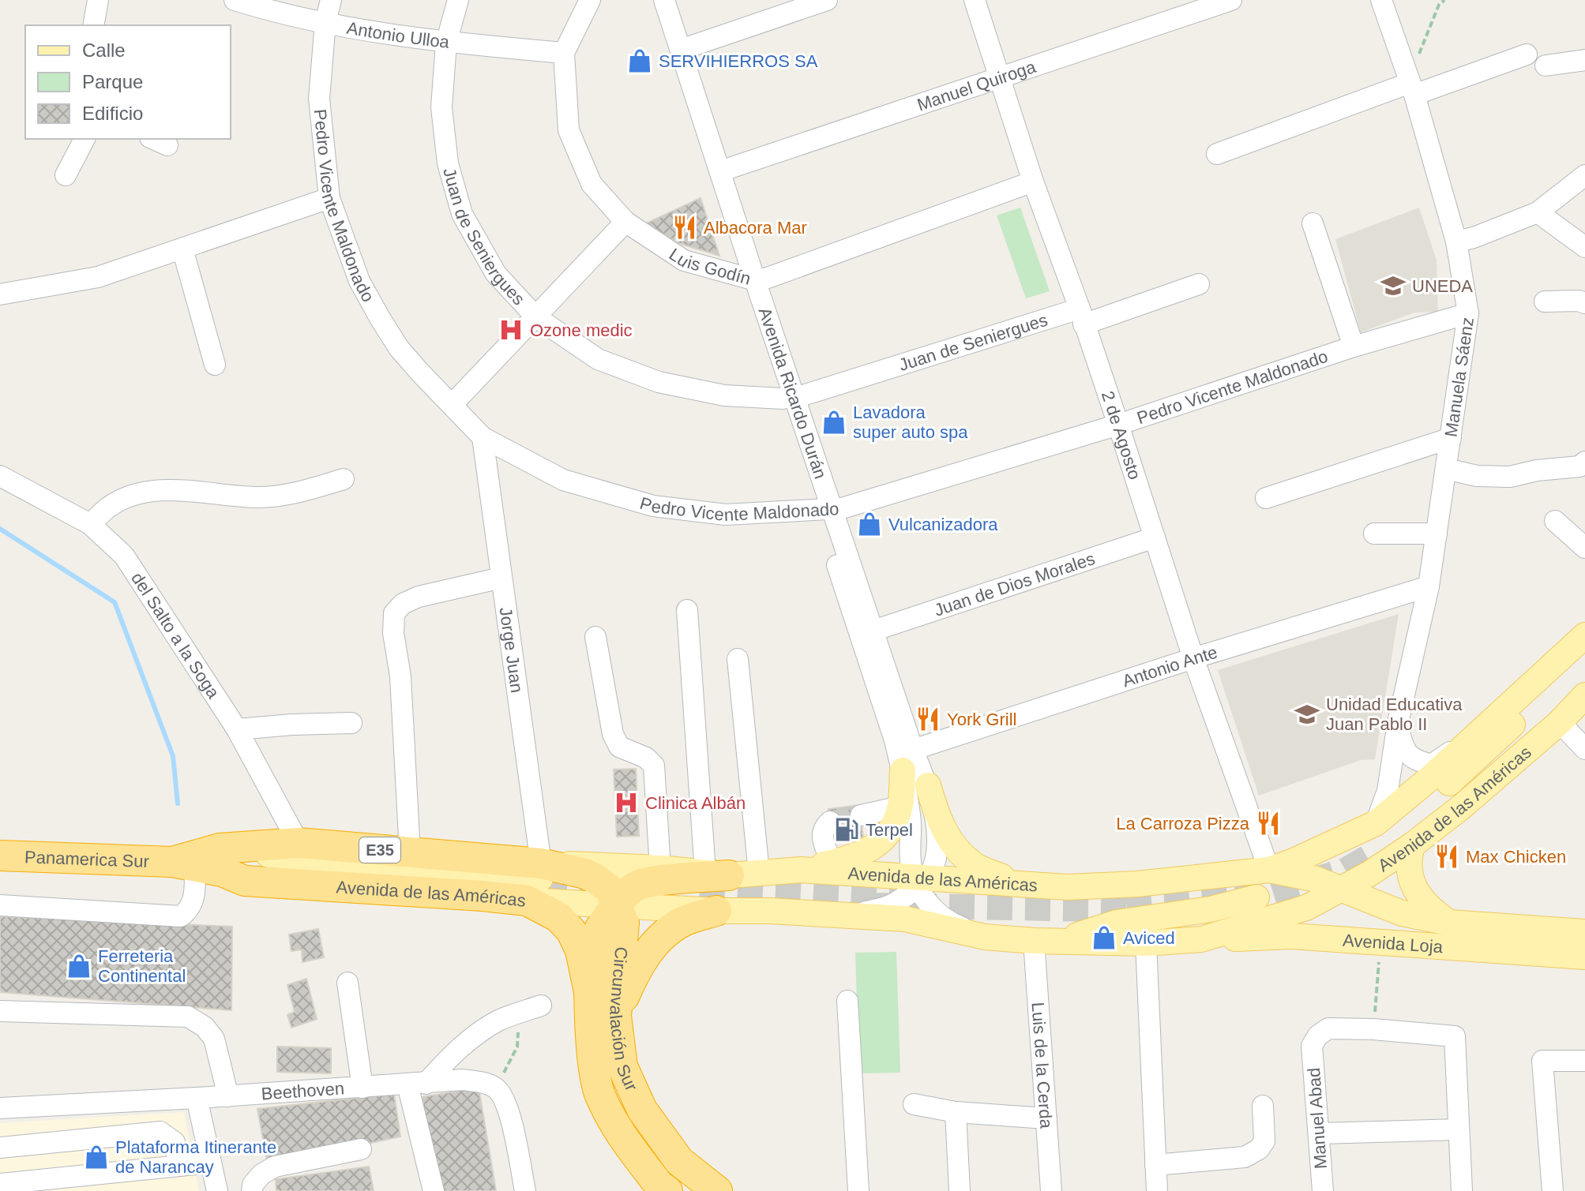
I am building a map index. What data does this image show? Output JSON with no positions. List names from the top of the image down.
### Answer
{
  "streets": {
    "highway": [
      "Avenida de las Américas",
      "E35",
      "Panamerica Sur",
      "Circunvalación Sur"
    ],
    "main road": ["Avenida Loja"],
    "street": [
      "Antonio Ulloa",
      "Manuel Quiroga",
      "Pedro Vicente Maldonado",
      "Juan de Seniergues",
      "Luis Godín",
      "Manuela Sáenz",
      "Avenida Ricardo Durán",
      "2 de Agosto",
      "Juan de Dios Morales",
      "del Salto a la Soga",
      "Jorge Juan",
      "Antonio Ante",
      "Luis de la Cerda",
      "Beethoven",
      "Manuel Abad"
    ]
  },
  "crossings": [
    ["Antonio Ulloa", "Pedro Vicente Maldonado"],
    ["Antonio Ulloa", "Juan de Seniergues"],
    ["Antonio Ulloa", "Luis Godín"],
    ["Manuel Quiroga", "Avenida Ricardo Durán"],
    ["Manuel Quiroga", "2 de Agosto"],
    ["Pedro Vicente Maldonado", "Manuela Sáenz"],
    ["Pedro Vicente Maldonado", "Avenida Ricardo Durán"],
    ["Pedro Vicente Maldonado", "2 de Agosto"],
    ["Pedro Vicente Maldonado", "Jorge Juan"],
    ["Juan de Seniergues", "Avenida Ricardo Durán"],
    ["Juan de Seniergues", "2 de Agosto"],
    ["Luis Godín", "Avenida Ricardo Durán"],
    ["Luis Godín", "2 de Agosto"],
    ["Manuela Sáenz", "Antonio Ante"],
    ["Manuela Sáenz", "Avenida de las Américas"],
    ["Avenida Ricardo Durán", "Juan de Dios Morales"],
    ["Avenida Ricardo Durán", "Antonio Ante"],
    ["Avenida Ricardo Durán", "Avenida de las Américas"],
    ["2 de Agosto", "Juan de Dios Morales"],
    ["2 de Agosto", "Antonio Ante"],
    ["2 de Agosto", "Avenida de las Américas"],
    ["2 de Agosto", "Avenida Loja"],
    ["del Salto a la Soga", "Avenida de las Américas"],
    ["Jorge Juan", "Avenida de las Américas"],
    ["Jorge Juan", "E35"],
    ["Jorge Juan", "Circunvalación Sur"],
    ["Avenida de las Américas", "E35"],
    ["Avenida de las Américas", "Panamerica Sur"],
    ["Avenida de las Américas", "Avenida Loja"],
    ["Avenida de las Américas", "Circunvalación Sur"],
    ["Avenida de las Américas", "Luis de la Cerda"],
    ["E35", "Circunvalación Sur"]
  ],
  "places": {
    "shop": [
      "SERVIHIERROS SA",
      "Lavadora super auto spa",
      "Vulcanizadora",
      "Aviced",
      "Ferreteria Continental",
      "Plataforma Itinerante de Narancay"
    ],
    "restaurant": [
      "Albacora Mar",
      "York Grill",
      "La Carroza Pizza",
      "Max Chicken"
    ],
    "school or university": ["UNEDA", "Unidad Educativa Juan Pablo II"],
    "hospital": ["Ozone medic", "Clinica Albán"],
    "fuel station": ["Terpel"]
  },
  "legend": ["Calle", "Parque", "Edificio"]
}
